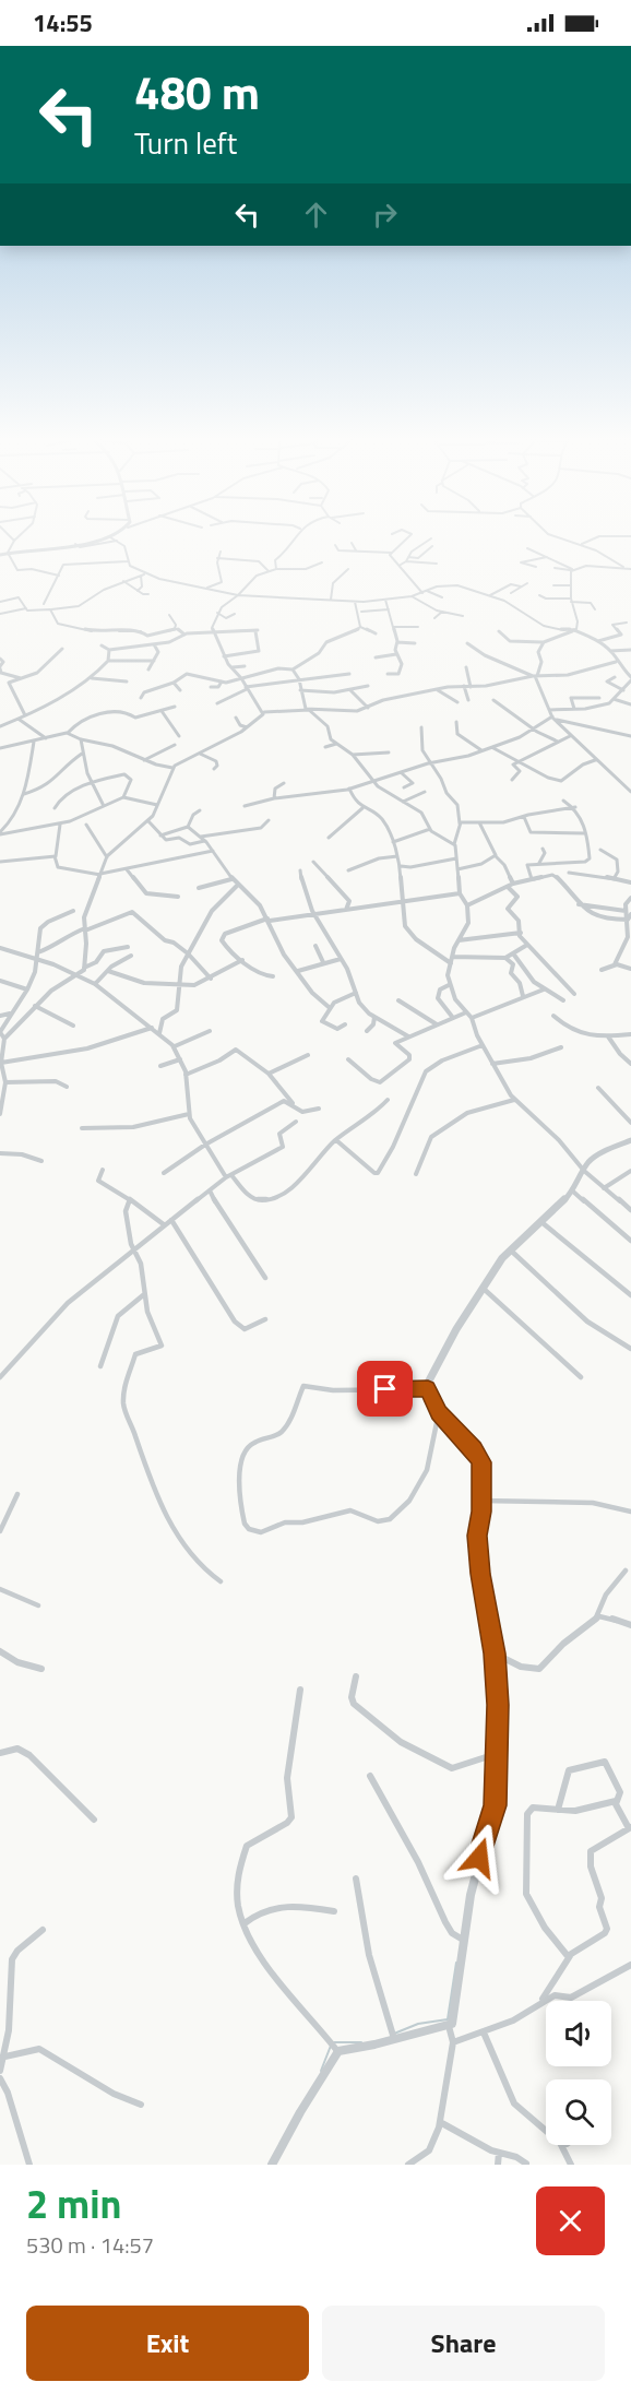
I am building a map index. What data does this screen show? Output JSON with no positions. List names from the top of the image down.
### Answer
{
  "page": {
    "status": "14:55",
    "turn": ["480 m", "Turn left"],
    "heading": ["2 min", "530 m · 14:57"],
    "buttons": ["Exit", "Share"]
  }
}
